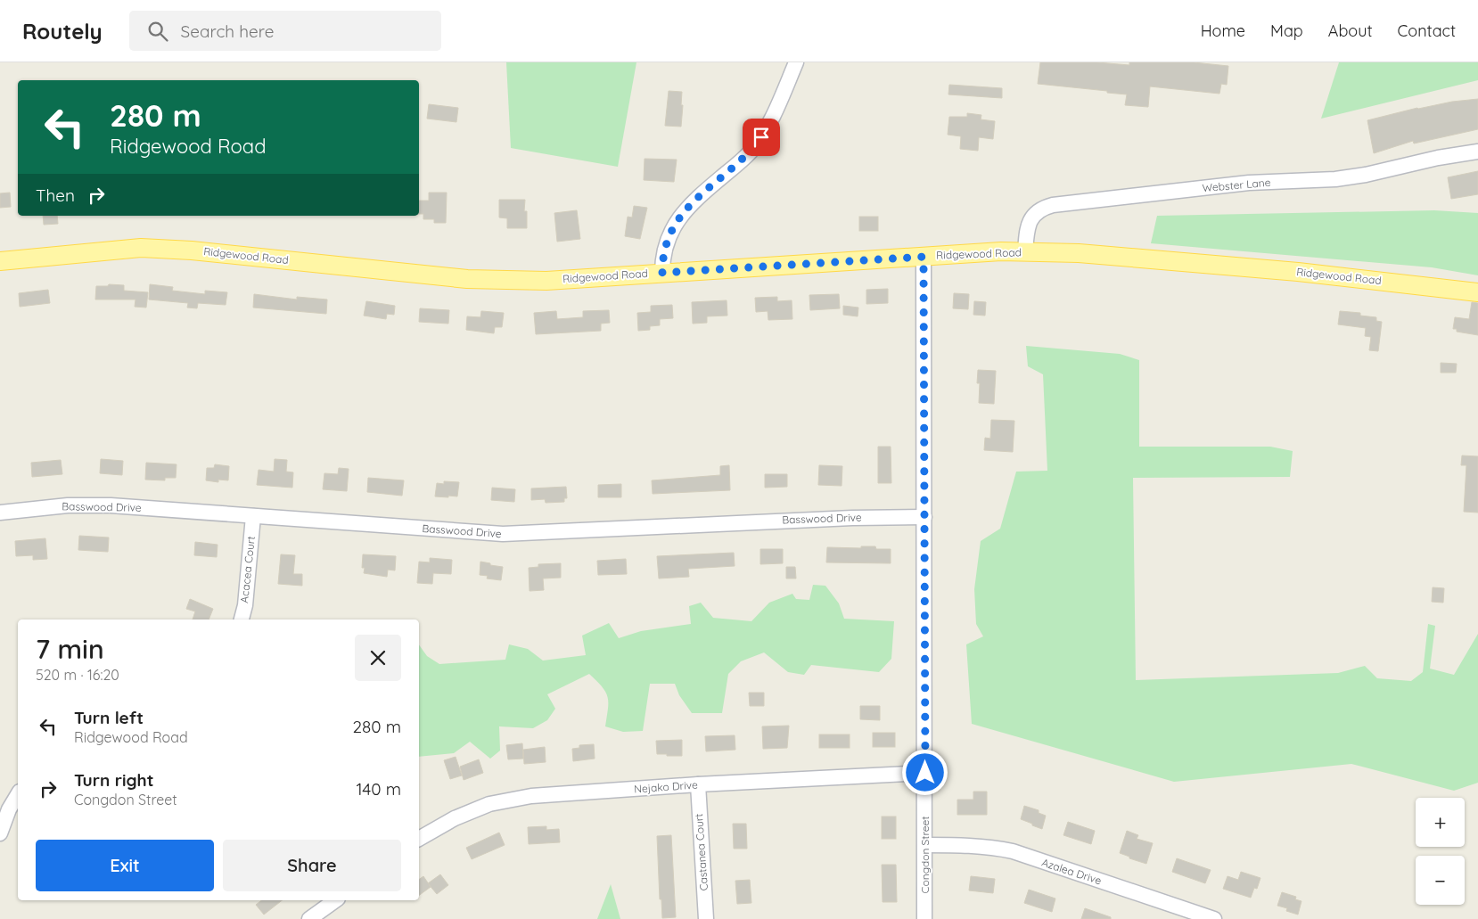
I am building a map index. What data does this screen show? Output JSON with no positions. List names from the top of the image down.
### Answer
{
  "streets": {
    "main road": ["Ridgewood Road"],
    "street": [
      "Webster Lane",
      "Basswood Drive",
      "Acacea Court",
      "Nejako Drive",
      "Castanea Court",
      "Congdon Street",
      "Azalea Drive"
    ]
  },
  "crossings": [
    ["Webster Lane", "Ridgewood Road"],
    ["Ridgewood Road", "Congdon Street"],
    ["Basswood Drive", "Acacea Court"],
    ["Basswood Drive", "Congdon Street"],
    ["Nejako Drive", "Castanea Court"],
    ["Nejako Drive", "Congdon Street"],
    ["Congdon Street", "Azalea Drive"]
  ],
  "page": {
    "header": "Routely",
    "search": "Search here",
    "nav": [
      "Home",
      "Map",
      "About",
      "Contact"
    ],
    "turn": ["280 m", "Ridgewood Road"],
    "then": "Then",
    "heading": ["7 min", "520 m · 16:20"],
    "list": [
      {
        "name": "Turn left",
        "note": "Ridgewood Road",
        "value": "280 m"
      },
      {
        "name": "Turn right",
        "note": "Congdon Street",
        "value": "140 m"
      }
    ],
    "map_buttons": ["+", "−"],
    "buttons": ["Exit", "Share"]
  }
}
